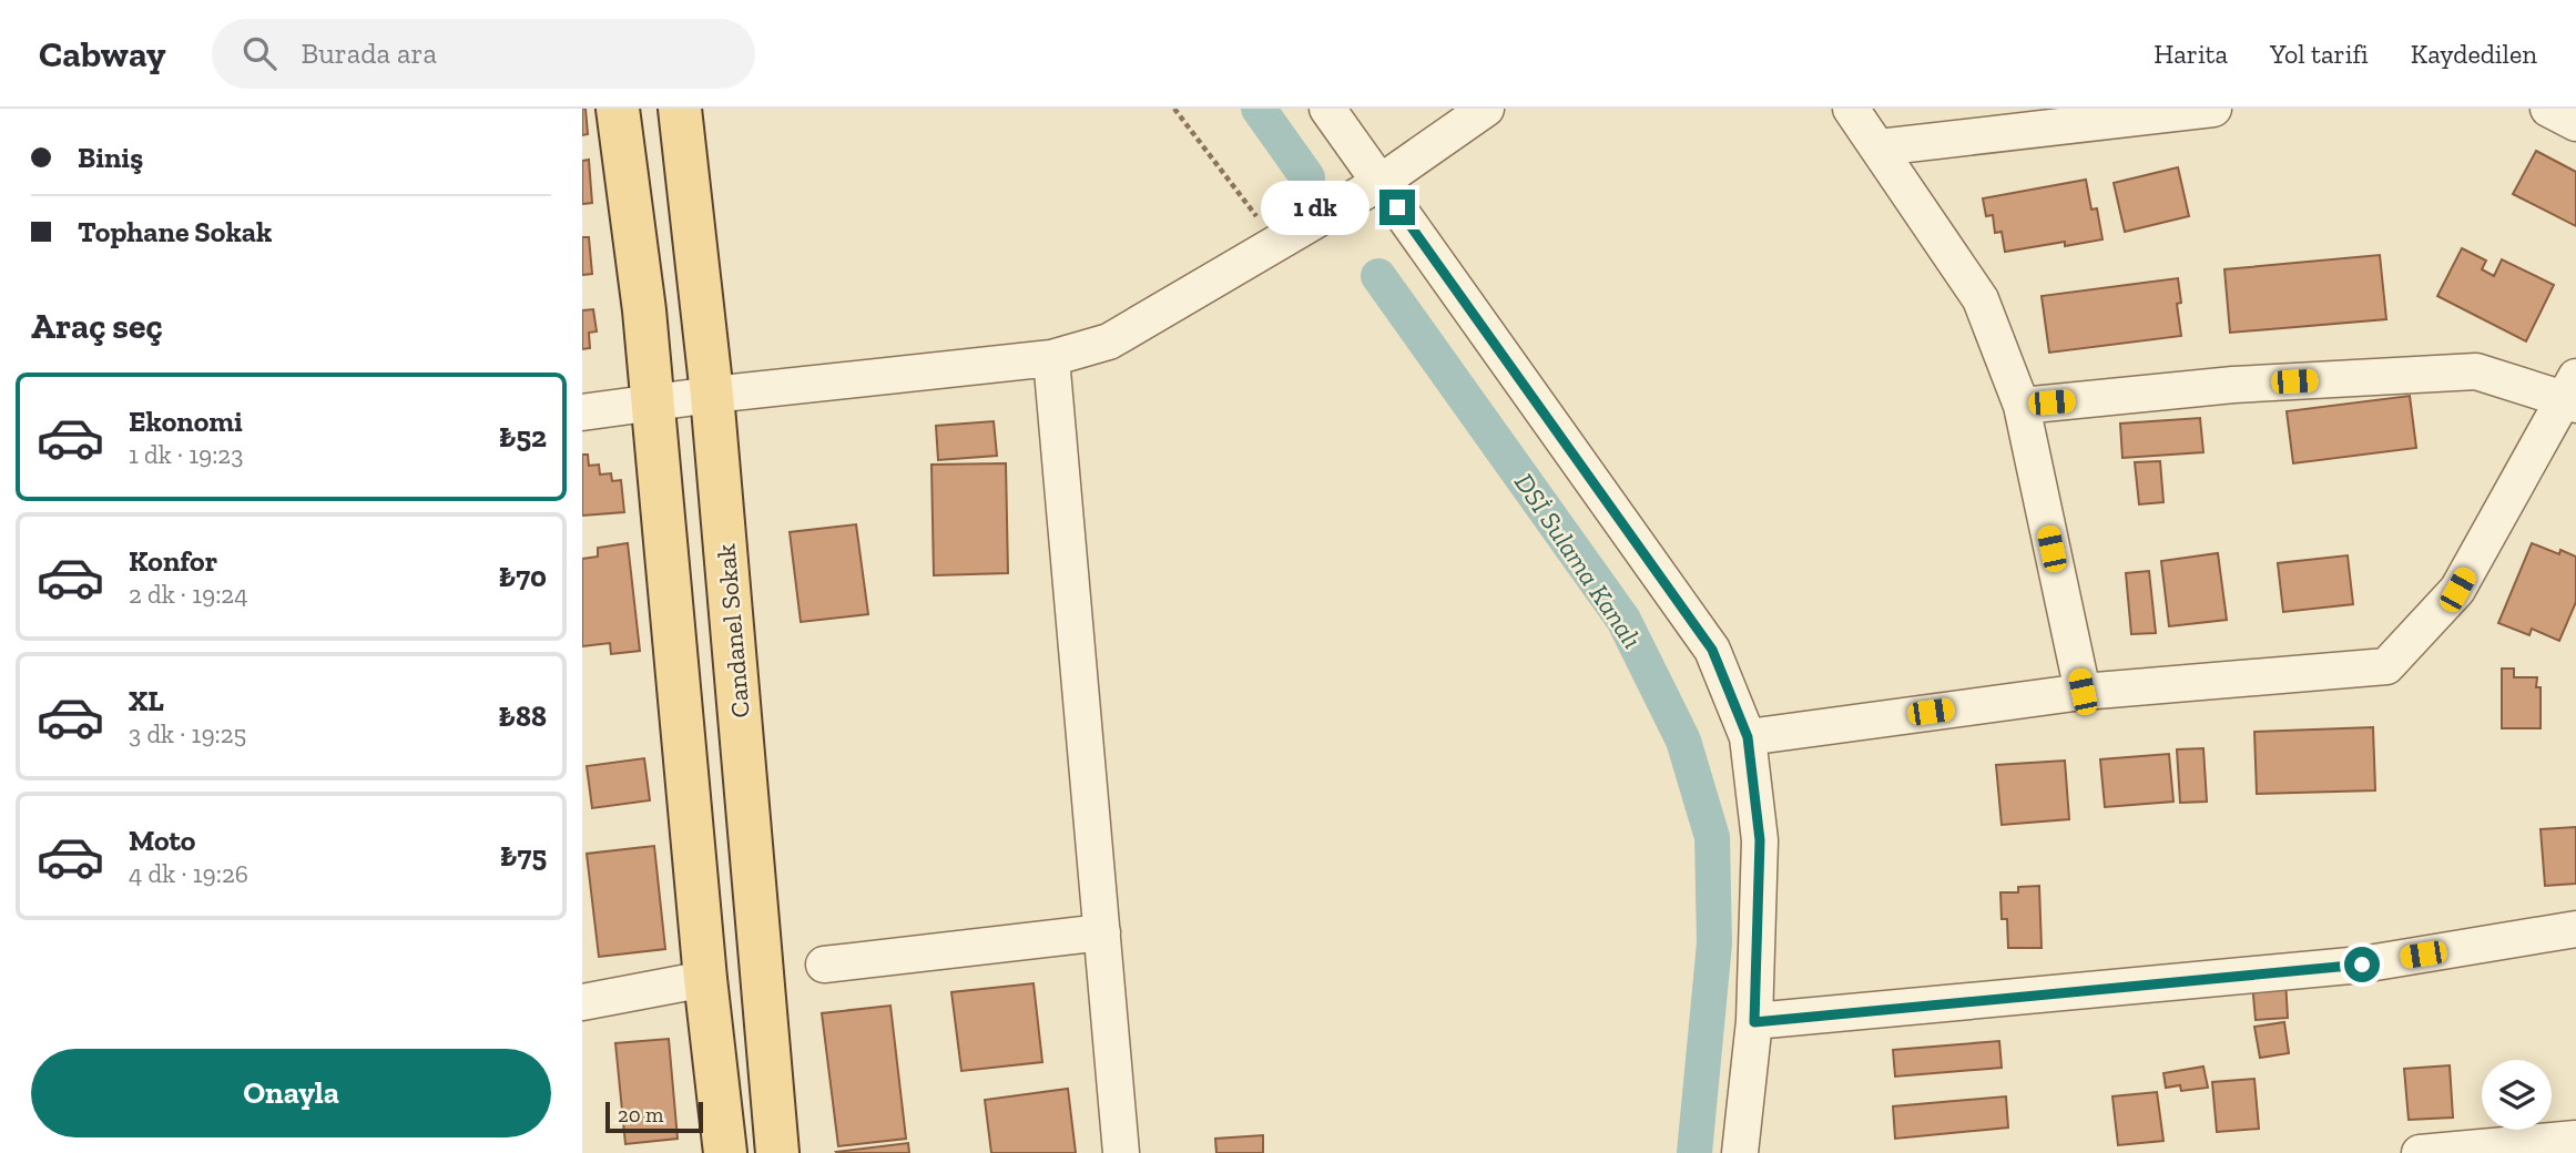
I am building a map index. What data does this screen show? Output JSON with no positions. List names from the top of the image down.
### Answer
{
  "streets": {
    "main road": ["Candanel Sokak"]
  },
  "water": ["DSİ Sulama Kanalı"],
  "scale_bar": "20 m",
  "page": {
    "header": "Cabway",
    "search": "Burada ara",
    "nav": ["Harita", "Yol tarifi", "Kaydedilen"],
    "banner": ["Biniş", "Tophane Sokak"],
    "bubble": "1 dk",
    "heading": "Araç seç",
    "list": [
      {
        "name": "Ekonomi",
        "note": "1 dk · 19:23",
        "value": "₺52"
      },
      {
        "name": "Konfor",
        "note": "2 dk · 19:24",
        "value": "₺70"
      },
      {
        "name": "XL",
        "note": "3 dk · 19:25",
        "value": "₺88"
      },
      {
        "name": "Moto",
        "note": "4 dk · 19:26",
        "value": "₺75"
      }
    ],
    "buttons": "Onayla",
    "scale": "20 m"
  }
}
